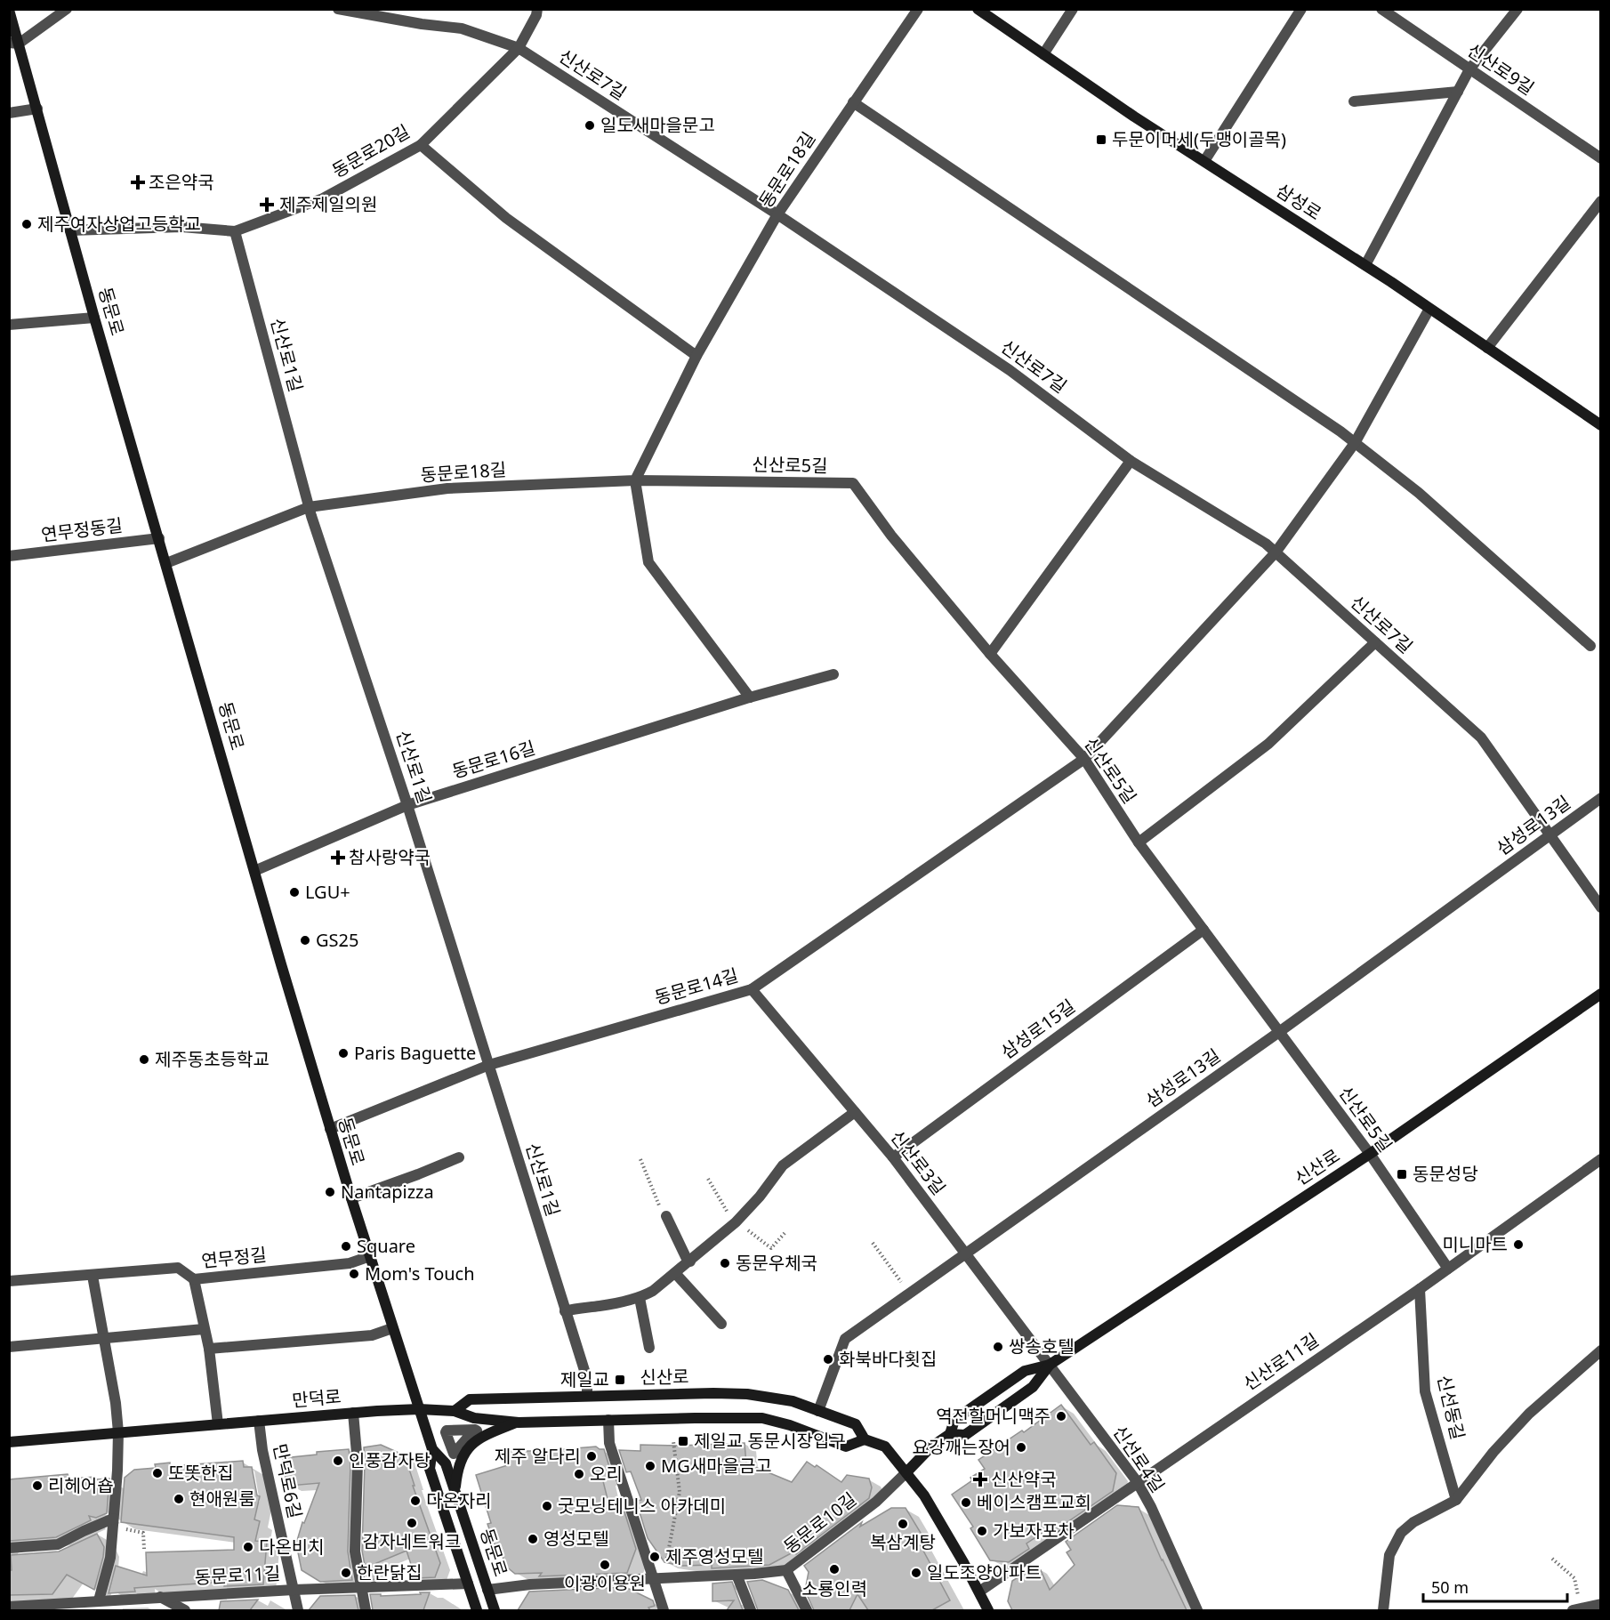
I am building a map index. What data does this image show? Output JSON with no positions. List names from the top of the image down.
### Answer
{
  "streets": {
    "main road": [
      "삼성로",
      "동문로",
      "신산로",
      "만덕로"
    ],
    "street": [
      "신산로9길",
      "신산로7길",
      "동문로20길",
      "동문로18길",
      "신산로1길",
      "신산로5길",
      "연무정동길",
      "동문로16길",
      "삼성로13길",
      "동문로14길",
      "삼성로15길",
      "신산로3길",
      "연무정길",
      "신산로11길",
      "신선동길",
      "신선로4길",
      "만덕로6길",
      "동문로10길",
      "동문로11길"
    ]
  },
  "crossings": [
    ["신산로7길", "동문로20길"],
    ["신산로7길", "동문로18길"],
    ["신산로7길", "삼성로13길"],
    ["신산로7길", "동문로14길"],
    ["동문로20길", "동문로"],
    ["동문로20길", "신산로1길"],
    ["동문로18길", "동문로"],
    ["동문로18길", "신산로1길"],
    ["동문로18길", "신산로5길"],
    ["삼성로", "동문로14길"],
    ["동문로", "연무정동길"],
    ["동문로", "동문로16길"],
    ["동문로", "동문로14길"],
    ["동문로", "연무정길"],
    ["동문로", "만덕로"],
    ["동문로", "동문로10길"],
    ["동문로", "동문로11길"],
    ["신산로1길", "동문로16길"],
    ["신산로1길", "동문로14길"],
    ["신산로1길", "신산로"],
    ["신산로5길", "삼성로13길"],
    ["신산로5길", "동문로14길"],
    ["신산로5길", "삼성로15길"],
    ["신산로5길", "신산로"],
    ["신산로5길", "신산로11길"],
    ["삼성로13길", "신산로3길"],
    ["삼성로13길", "신산로"],
    ["동문로14길", "신산로3길"],
    ["삼성로15길", "신산로3길"],
    ["신산로3길", "신산로"],
    ["신산로3길", "신선로4길"],
    ["신산로", "신선로4길"],
    ["신산로", "동문로10길"],
    ["신산로11길", "신선동길"],
    ["신산로11길", "신선로4길"],
    ["만덕로", "만덕로6길"],
    ["만덕로6길", "동문로11길"]
  ],
  "places": {
    "other": [
      "일도새마을문고",
      "제주여자상업고등학교",
      "LGU+",
      "GS25",
      "Paris Baguette",
      "제주동초등학교",
      "Nantapizza",
      "미니마트",
      "Square",
      "동문우체국",
      "Mom's Touch",
      "쌍송호텔",
      "화북바다횟집",
      "역전할머니맥주",
      "요강깨는장어",
      "제주 알다리",
      "인풍감자탕",
      "MG새마을금고",
      "또똣한집",
      "오리",
      "리헤어숍",
      "현애원룸",
      "다온자리",
      "베이스캠프교회",
      "굿모닝테니스 아카데미",
      "감자네트워크",
      "복삼계탕",
      "가보자포차",
      "영성모텔",
      "다온비치",
      "제주영성모텔",
      "이광이용원",
      "소룡인력",
      "한란닭집",
      "일도조양아파트"
    ],
    "transit": [
      "두문이머세(두맹이골목)",
      "동문성당",
      "제일교",
      "제일교 동문시장입구"
    ],
    "health": [
      "조은약국",
      "제주제일의원",
      "참사랑약국",
      "신산약국"
    ]
  },
  "scale_bar": "50 m"
}
